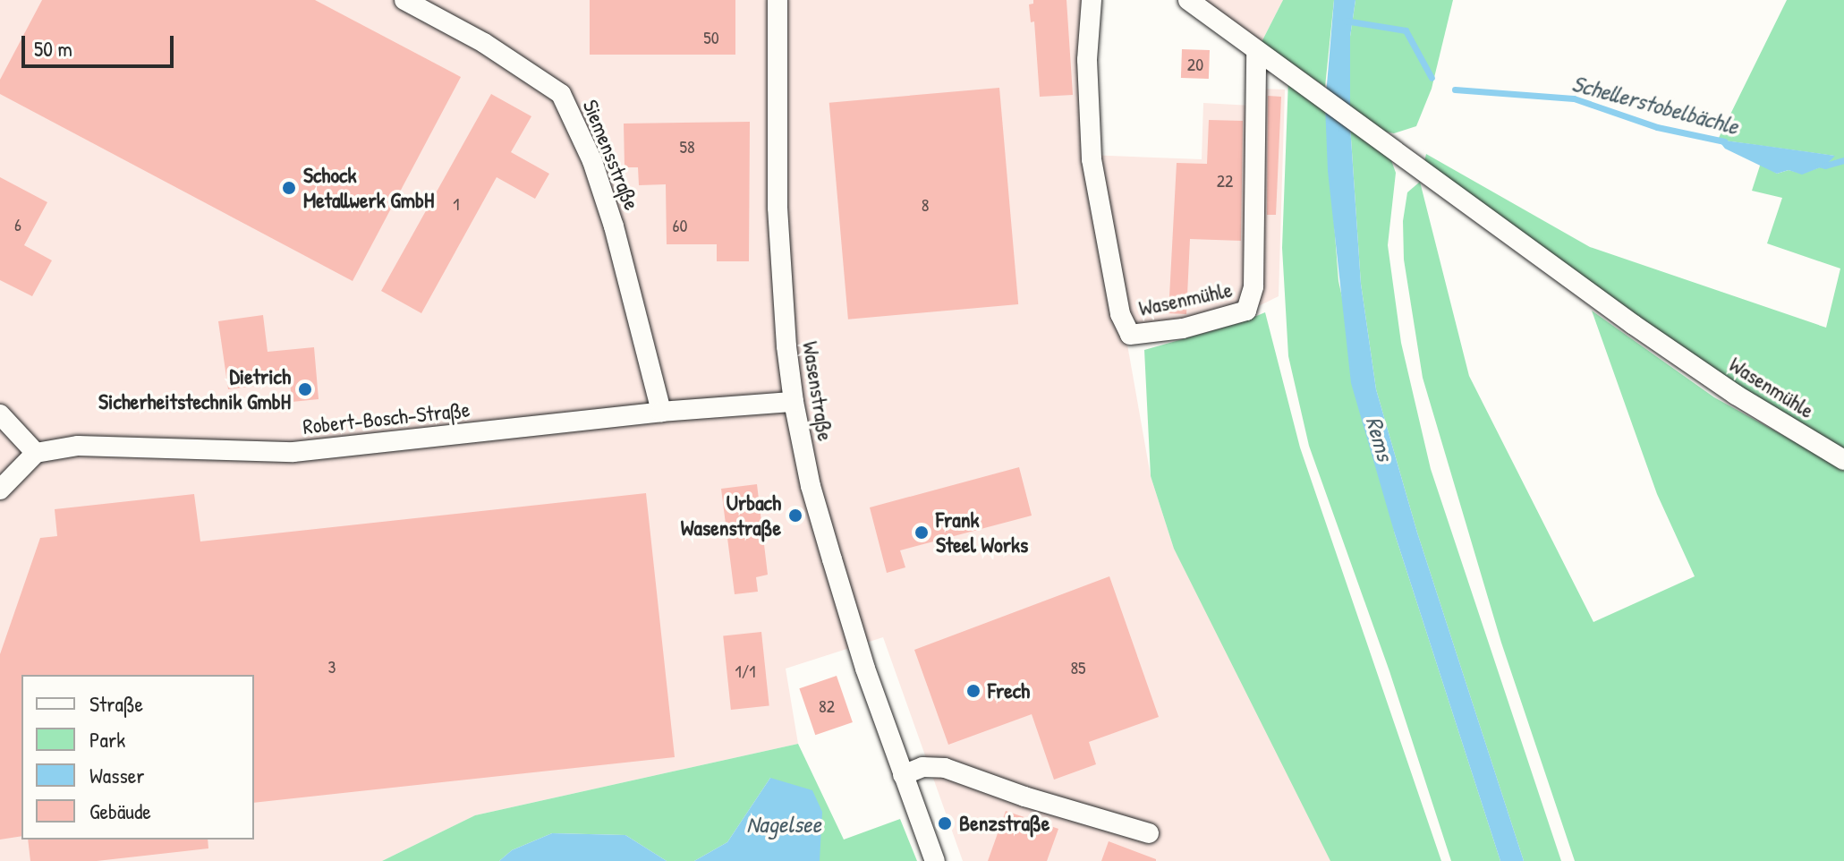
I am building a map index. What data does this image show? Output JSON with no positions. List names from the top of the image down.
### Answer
{
  "streets": {
    "street": [
      "Siemensstraße",
      "Wasenmühle",
      "Wasenstraße",
      "Robert-Bosch-Straße"
    ]
  },
  "crossings": [
    ["Siemensstraße", "Robert-Bosch-Straße"],
    ["Wasenstraße", "Robert-Bosch-Straße"]
  ],
  "water": ["Schellerstobelbächle", "Rems", "Nagelsee"],
  "places": [
    "Schock Metallwerk GmbH",
    "Dietrich Sicherheitstechnik GmbH",
    "Urbach Wasenstraße",
    "Frank Steel Works",
    "Frech",
    "Benzstraße"
  ],
  "house_numbers": [
    "50",
    "20",
    "58",
    "22",
    "1",
    "8",
    "6",
    "60",
    "3",
    "85",
    "1/1",
    "82"
  ],
  "legend": [
    "Straße",
    "Park",
    "Wasser",
    "Gebäude"
  ],
  "scale_bar": "50 m"
}
